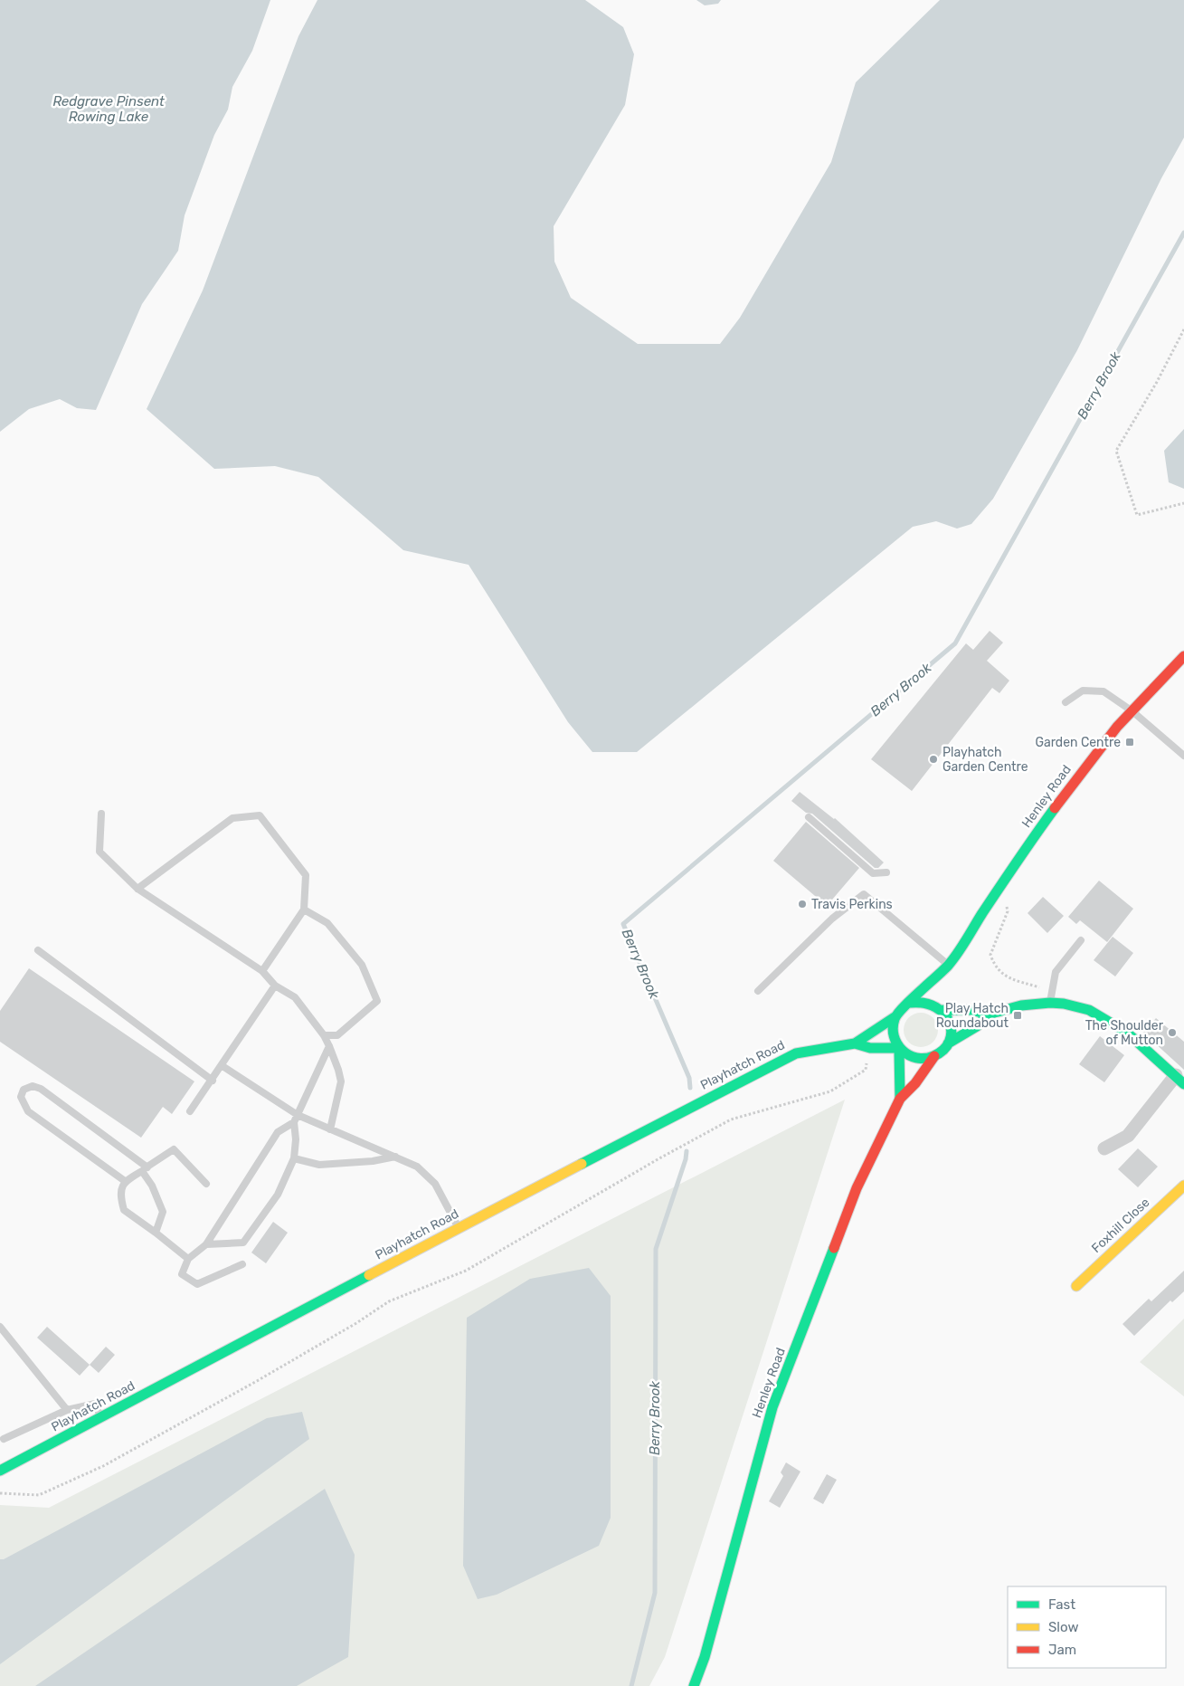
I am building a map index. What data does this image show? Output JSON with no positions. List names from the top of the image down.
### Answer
{
  "streets": {
    "main road": ["Henley Road", "Playhatch Road", "Foxhill Close"]
  },
  "crossings": [
    ["Henley Road", "Playhatch Road"]
  ],
  "water": ["Redgrave Pinsent Rowing Lake", "Berry Brook"],
  "places": {
    "transit": ["Garden Centre", "Play Hatch Roundabout"],
    "other": ["Playhatch Garden Centre", "Travis Perkins", "The Shoulder of Mutton"]
  },
  "legend": ["Fast", "Slow", "Jam"]
}
